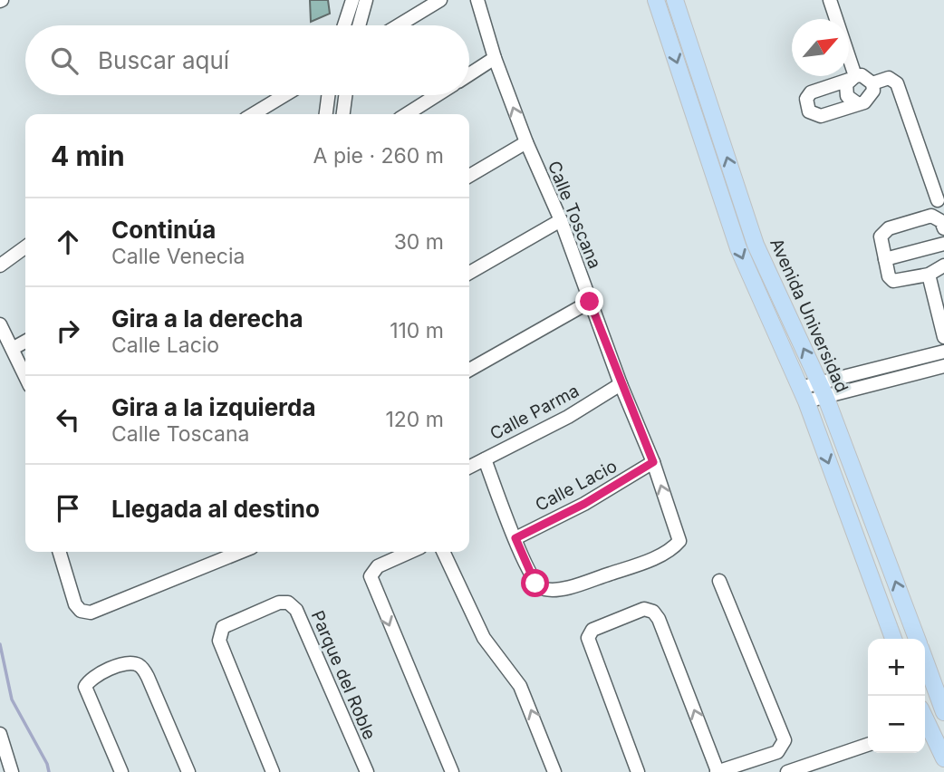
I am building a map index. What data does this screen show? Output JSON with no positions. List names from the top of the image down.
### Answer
{
  "streets": {
    "main road": ["Avenida Universidad"],
    "street": [
      "Calle Toscana",
      "Calle Parma",
      "Calle Lacio",
      "Parque del Roble"
    ]
  },
  "crossings": [
    ["Calle Toscana", "Calle Parma"],
    ["Calle Toscana", "Calle Lacio"]
  ],
  "north": "top right",
  "page": {
    "search": "Buscar aquí",
    "heading": ["4 min", "A pie · 260 m"],
    "list": [
      ["Continúa", "Calle Venecia", "30 m"],
      ["Gira a la derecha", "Calle Lacio", "110 m"],
      ["Gira a la izquierda", "Calle Toscana", "120 m"],
      "Llegada al destino"
    ],
    "map_buttons": ["+", "−"]
  }
}
